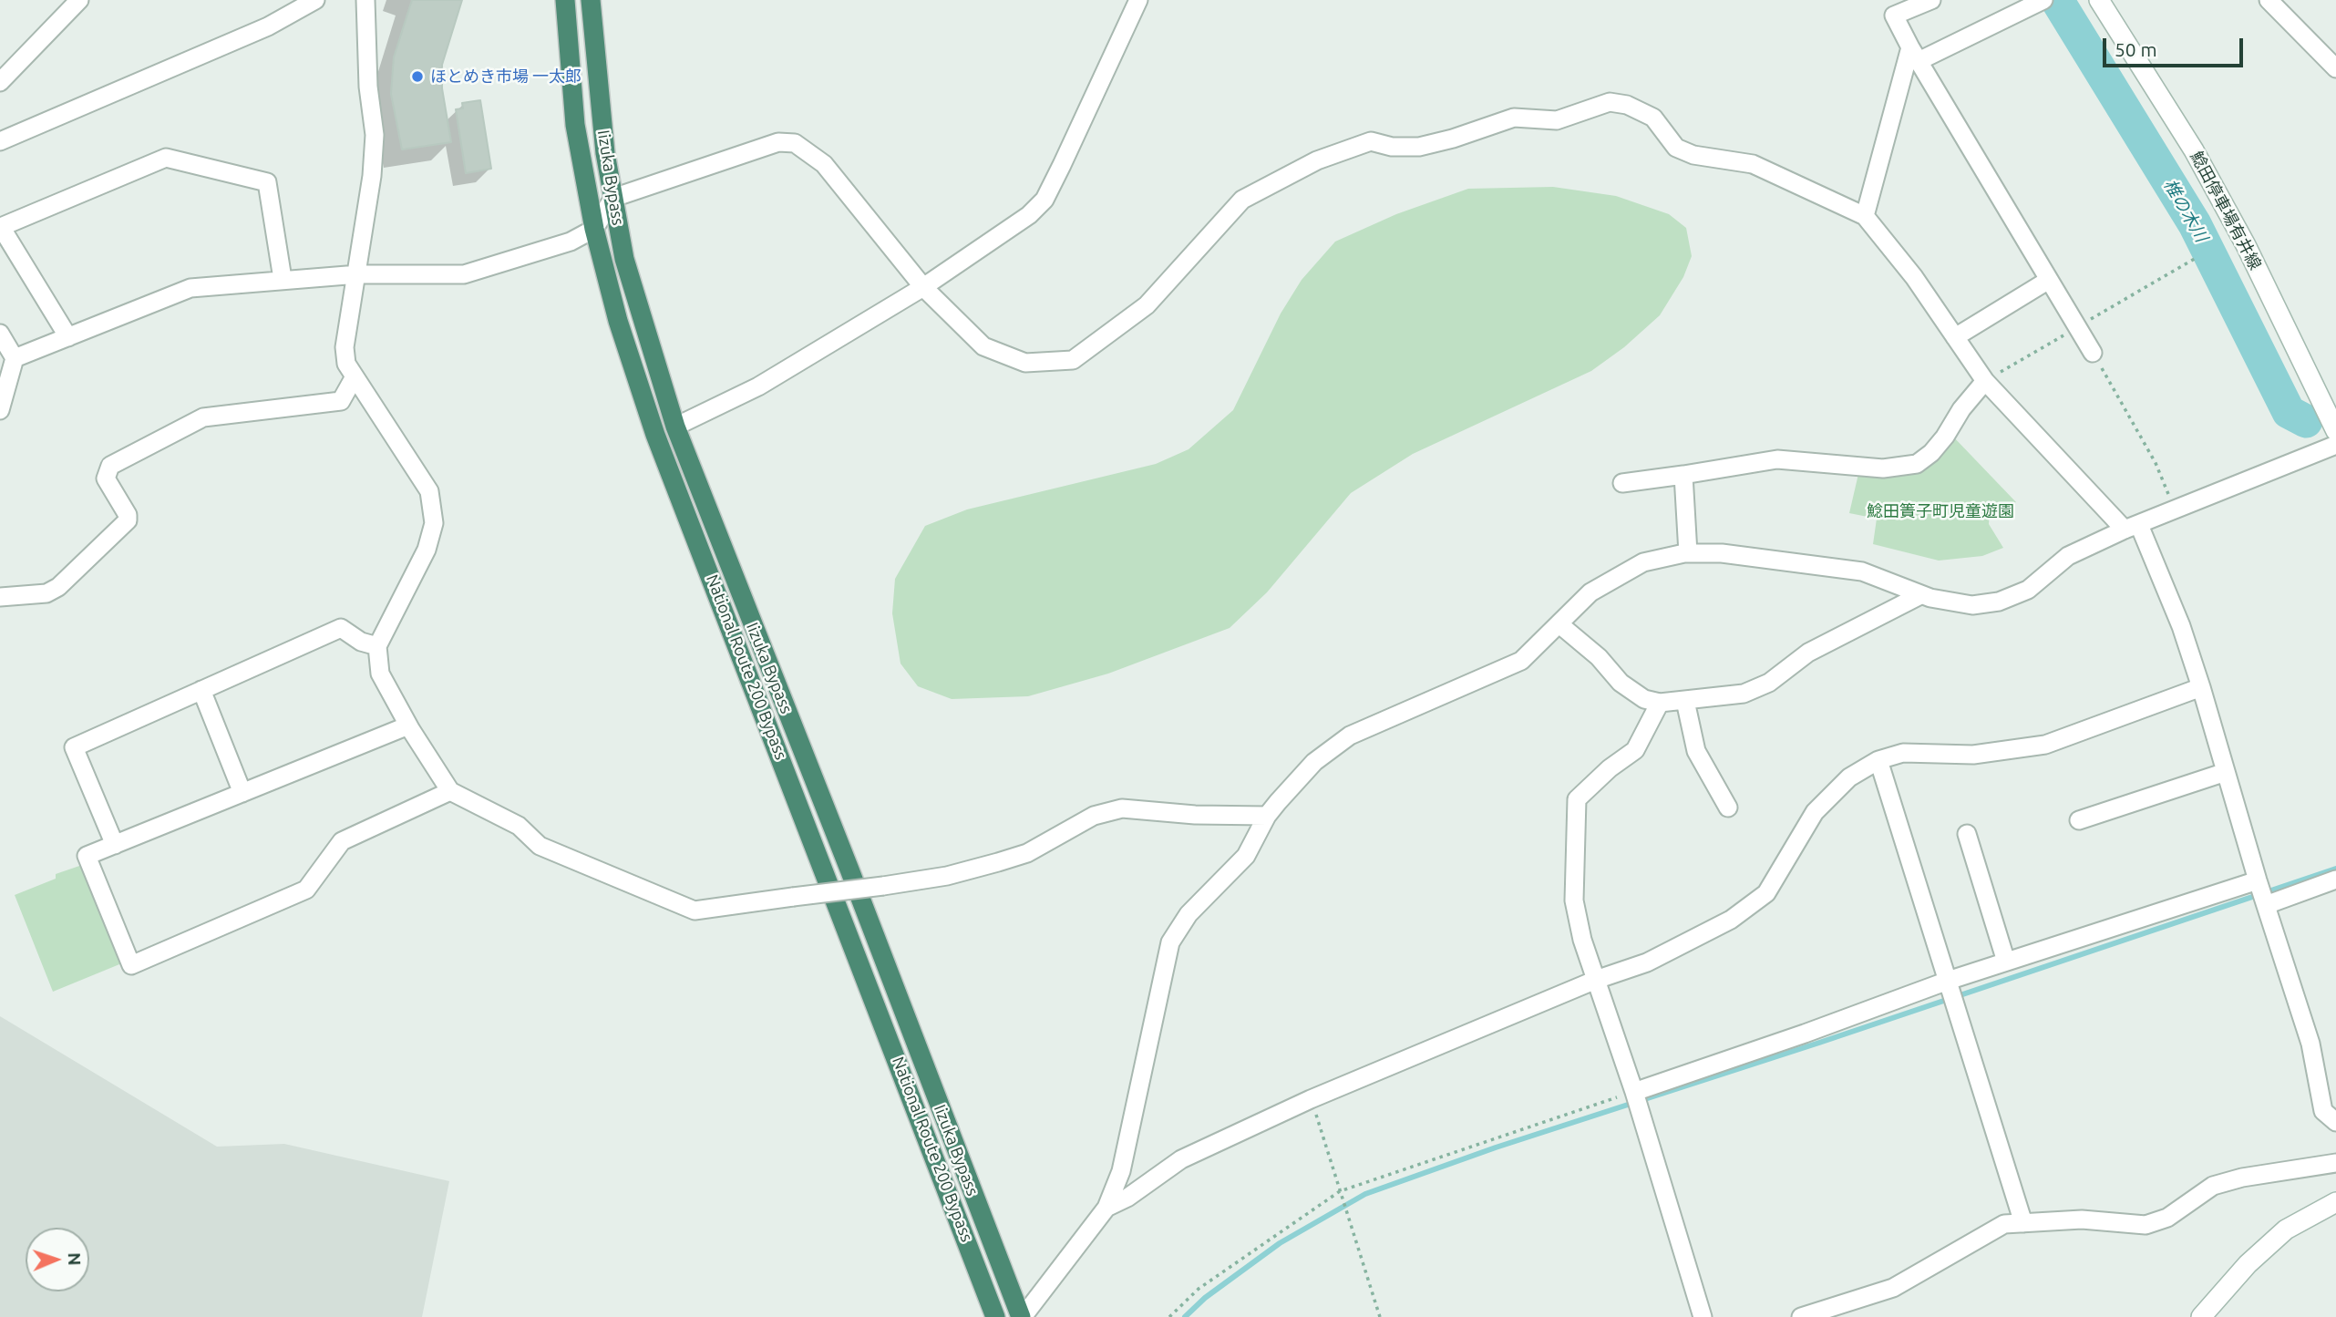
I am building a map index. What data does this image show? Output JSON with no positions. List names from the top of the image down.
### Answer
{
  "streets": {
    "highway": ["Iizuka Bypass", "National Route 200 Bypass"],
    "main road": ["鯰田停車場有井線"]
  },
  "water": ["椎の木川"],
  "parks": ["鯰田簀子町児童遊園"],
  "places": ["ほとめき市場 一太郎"],
  "scale_bar": "50 m",
  "north": "right"
}
